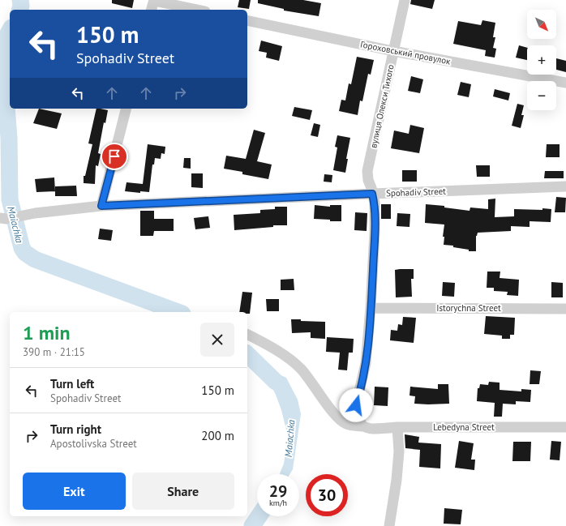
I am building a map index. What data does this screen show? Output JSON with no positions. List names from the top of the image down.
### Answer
{
  "streets": {
    "street": [
      "Гороховський провулок",
      "вулиця Олекси Тихого",
      "Spohadiv Street",
      "Istorychna Street",
      "Lebedyna Street"
    ]
  },
  "crossings": [
    ["Гороховський провулок", "вулиця Олекси Тихого"],
    ["вулиця Олекси Тихого", "Spohadiv Street"]
  ],
  "water": ["Maiachka"],
  "north": "bottom right",
  "page": {
    "map_buttons": ["+", "−"],
    "turn": ["150 m", "Spohadiv Street"],
    "heading": ["1 min", "390 m · 21:15"],
    "list": [
      {
        "name": "Turn left",
        "note": "Spohadiv Street",
        "value": "150 m"
      },
      {
        "name": "Turn right",
        "note": "Apostolivska Street",
        "value": "200 m"
      }
    ],
    "buttons": ["Exit", "Share"],
    "speed": "29 km/h",
    "limit": "30"
  }
}
